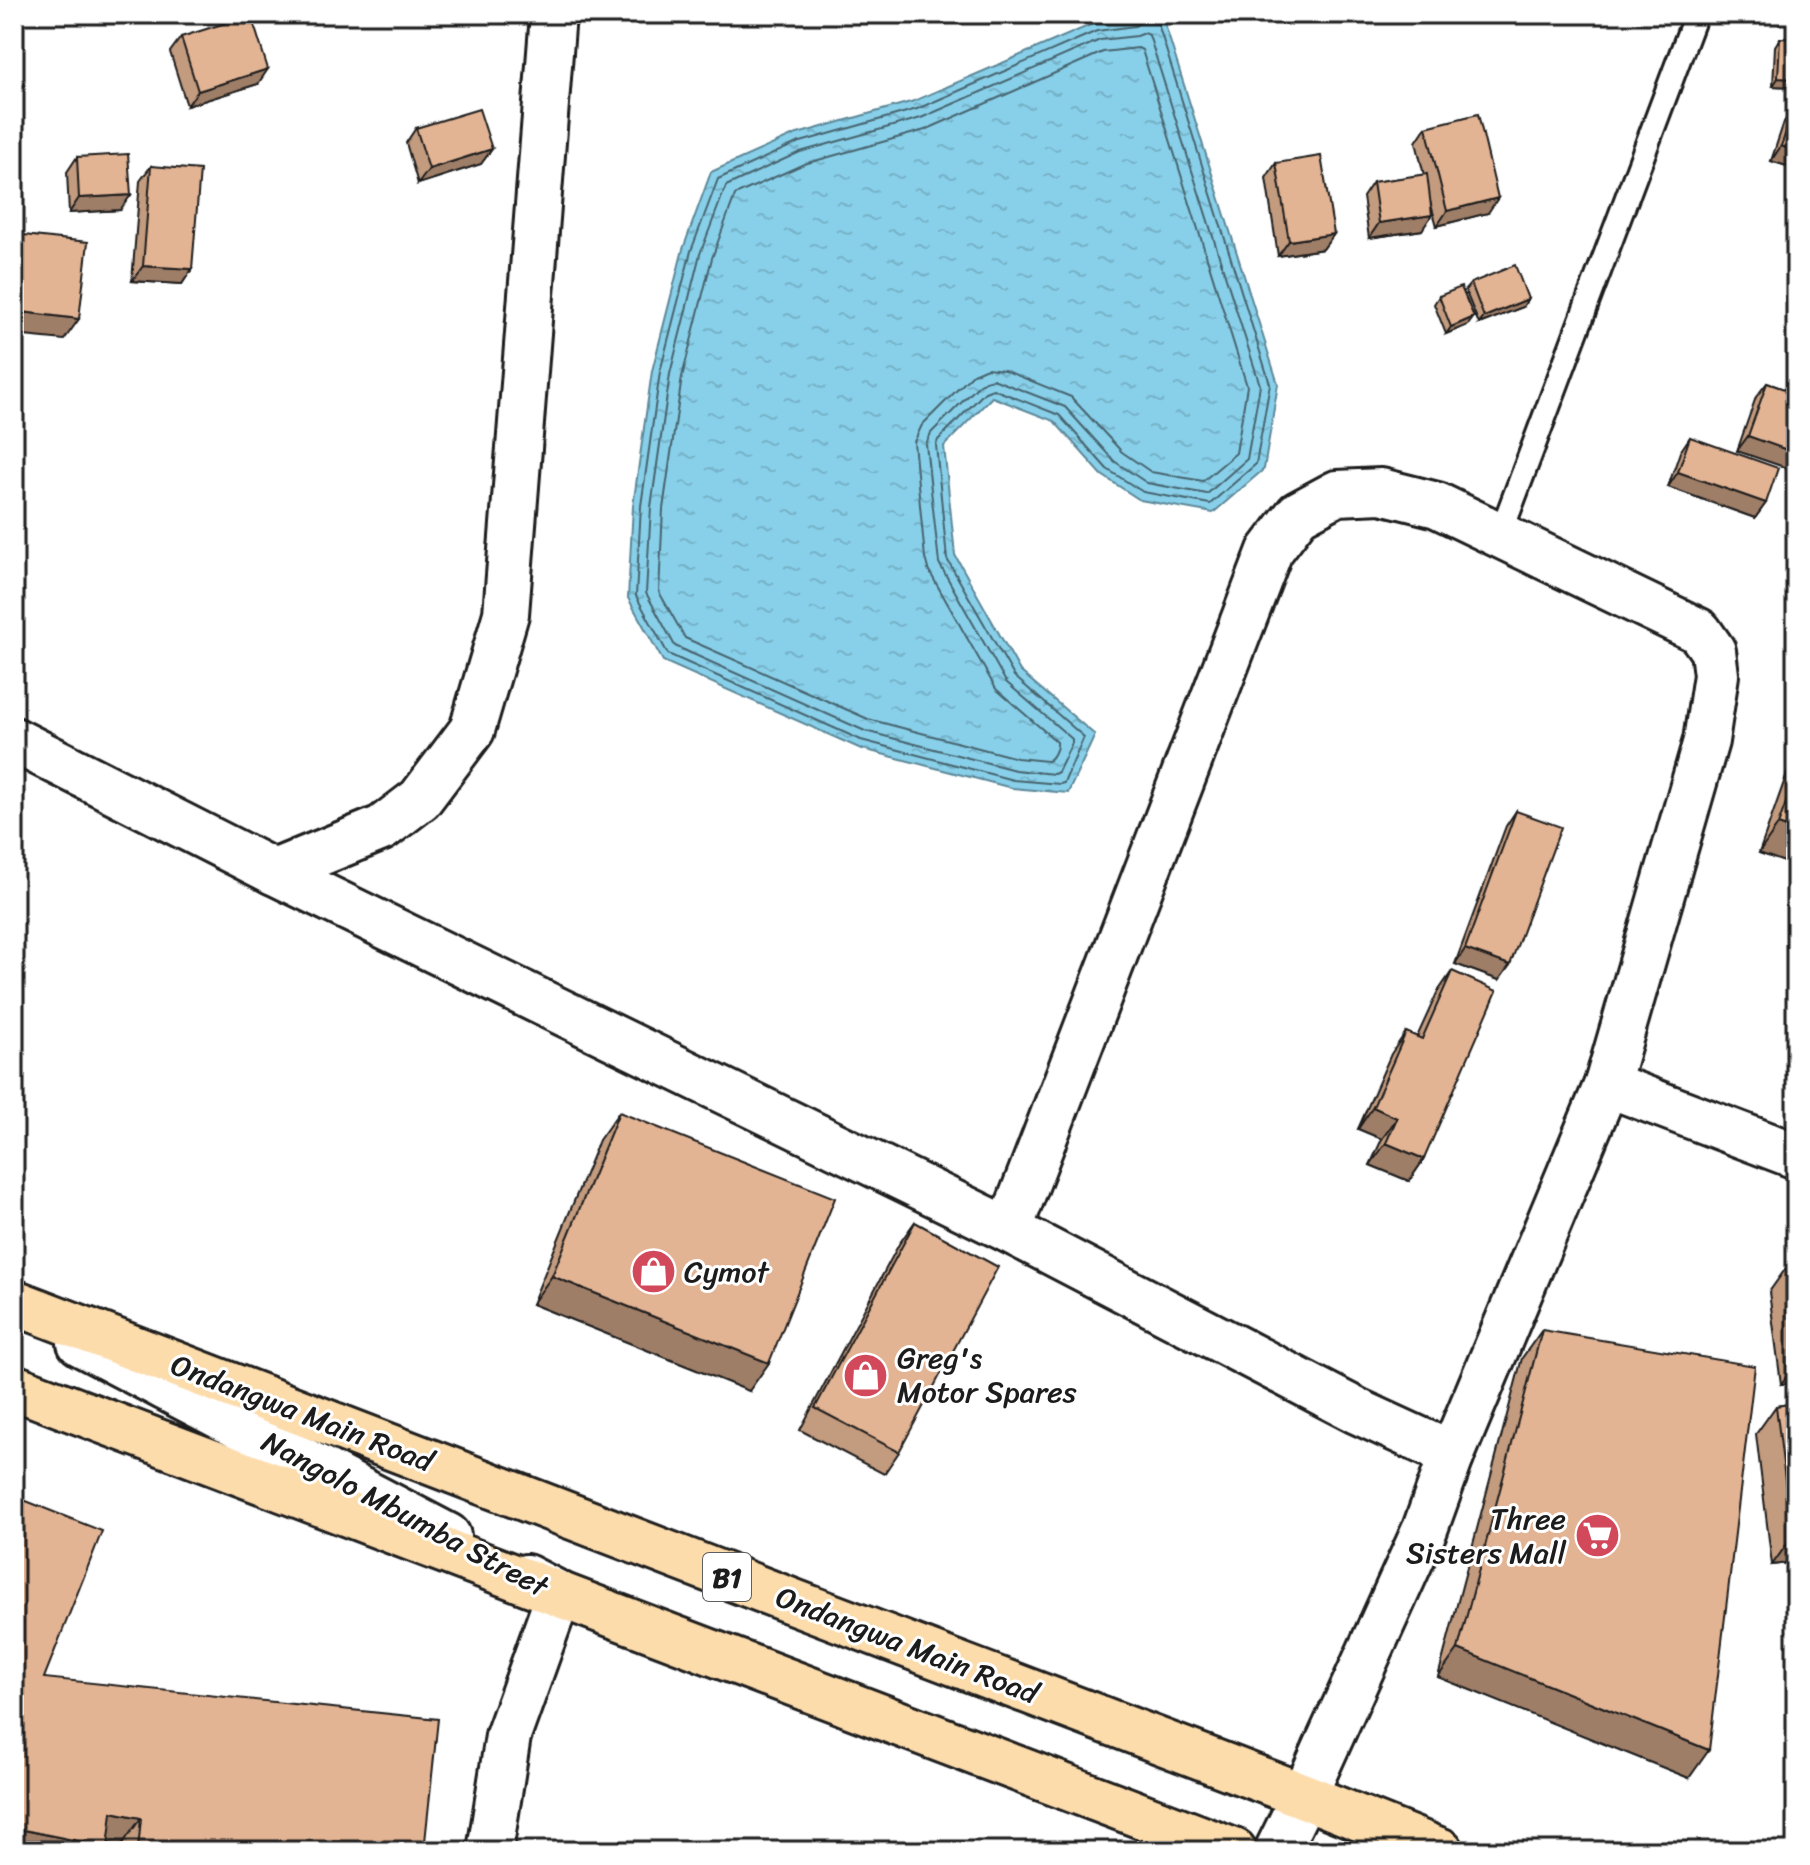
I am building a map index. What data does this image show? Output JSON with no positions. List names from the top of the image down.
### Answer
{
  "streets": {
    "main road": ["Ondangwa Main Road", "B1"],
    "street": ["Nangolo Mbumba Street"]
  },
  "crossings": [
    ["Nangolo Mbumba Street", "B1"]
  ],
  "places": {
    "shop": ["Cymot", "Greg's Motor Spares"],
    "supermarket": ["Three Sisters Mall"]
  }
}
